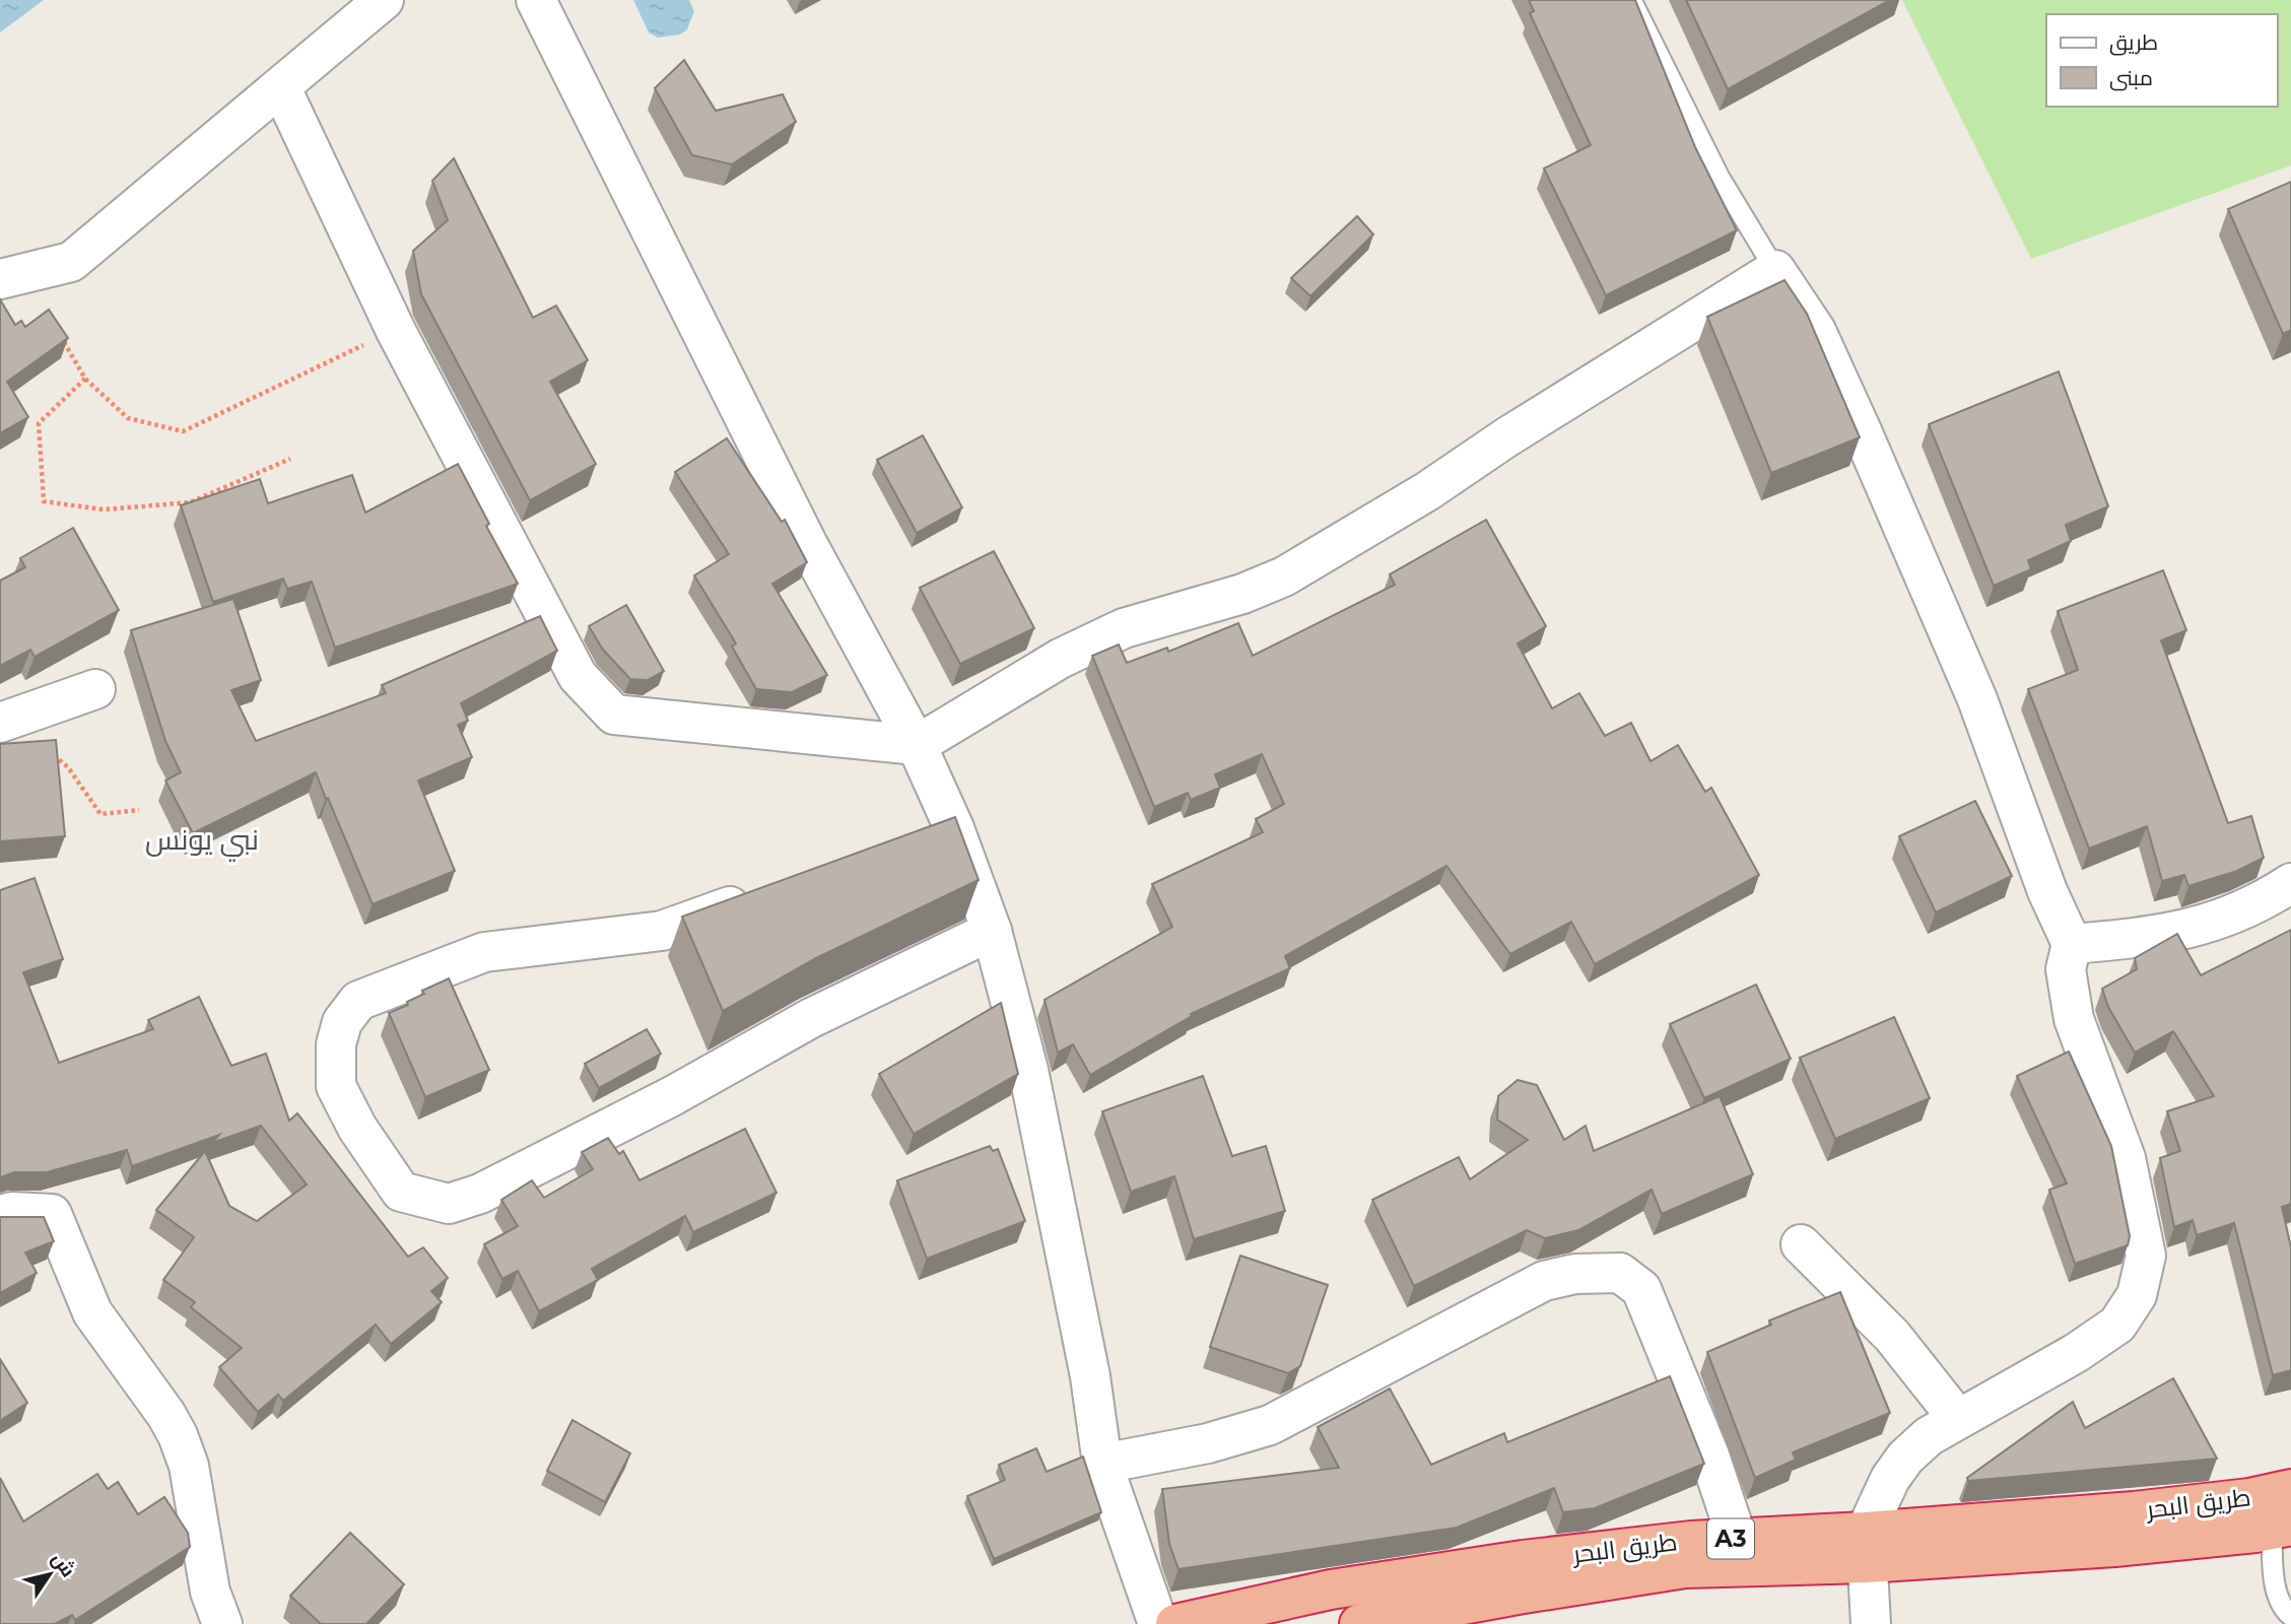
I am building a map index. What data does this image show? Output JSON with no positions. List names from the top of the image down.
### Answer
{
  "streets": {
    "highway": ["طريق البحر", "A3"]
  },
  "districts": ["نبي يونس"],
  "legend": ["طريق", "مبنى"],
  "north": "top right"
}
